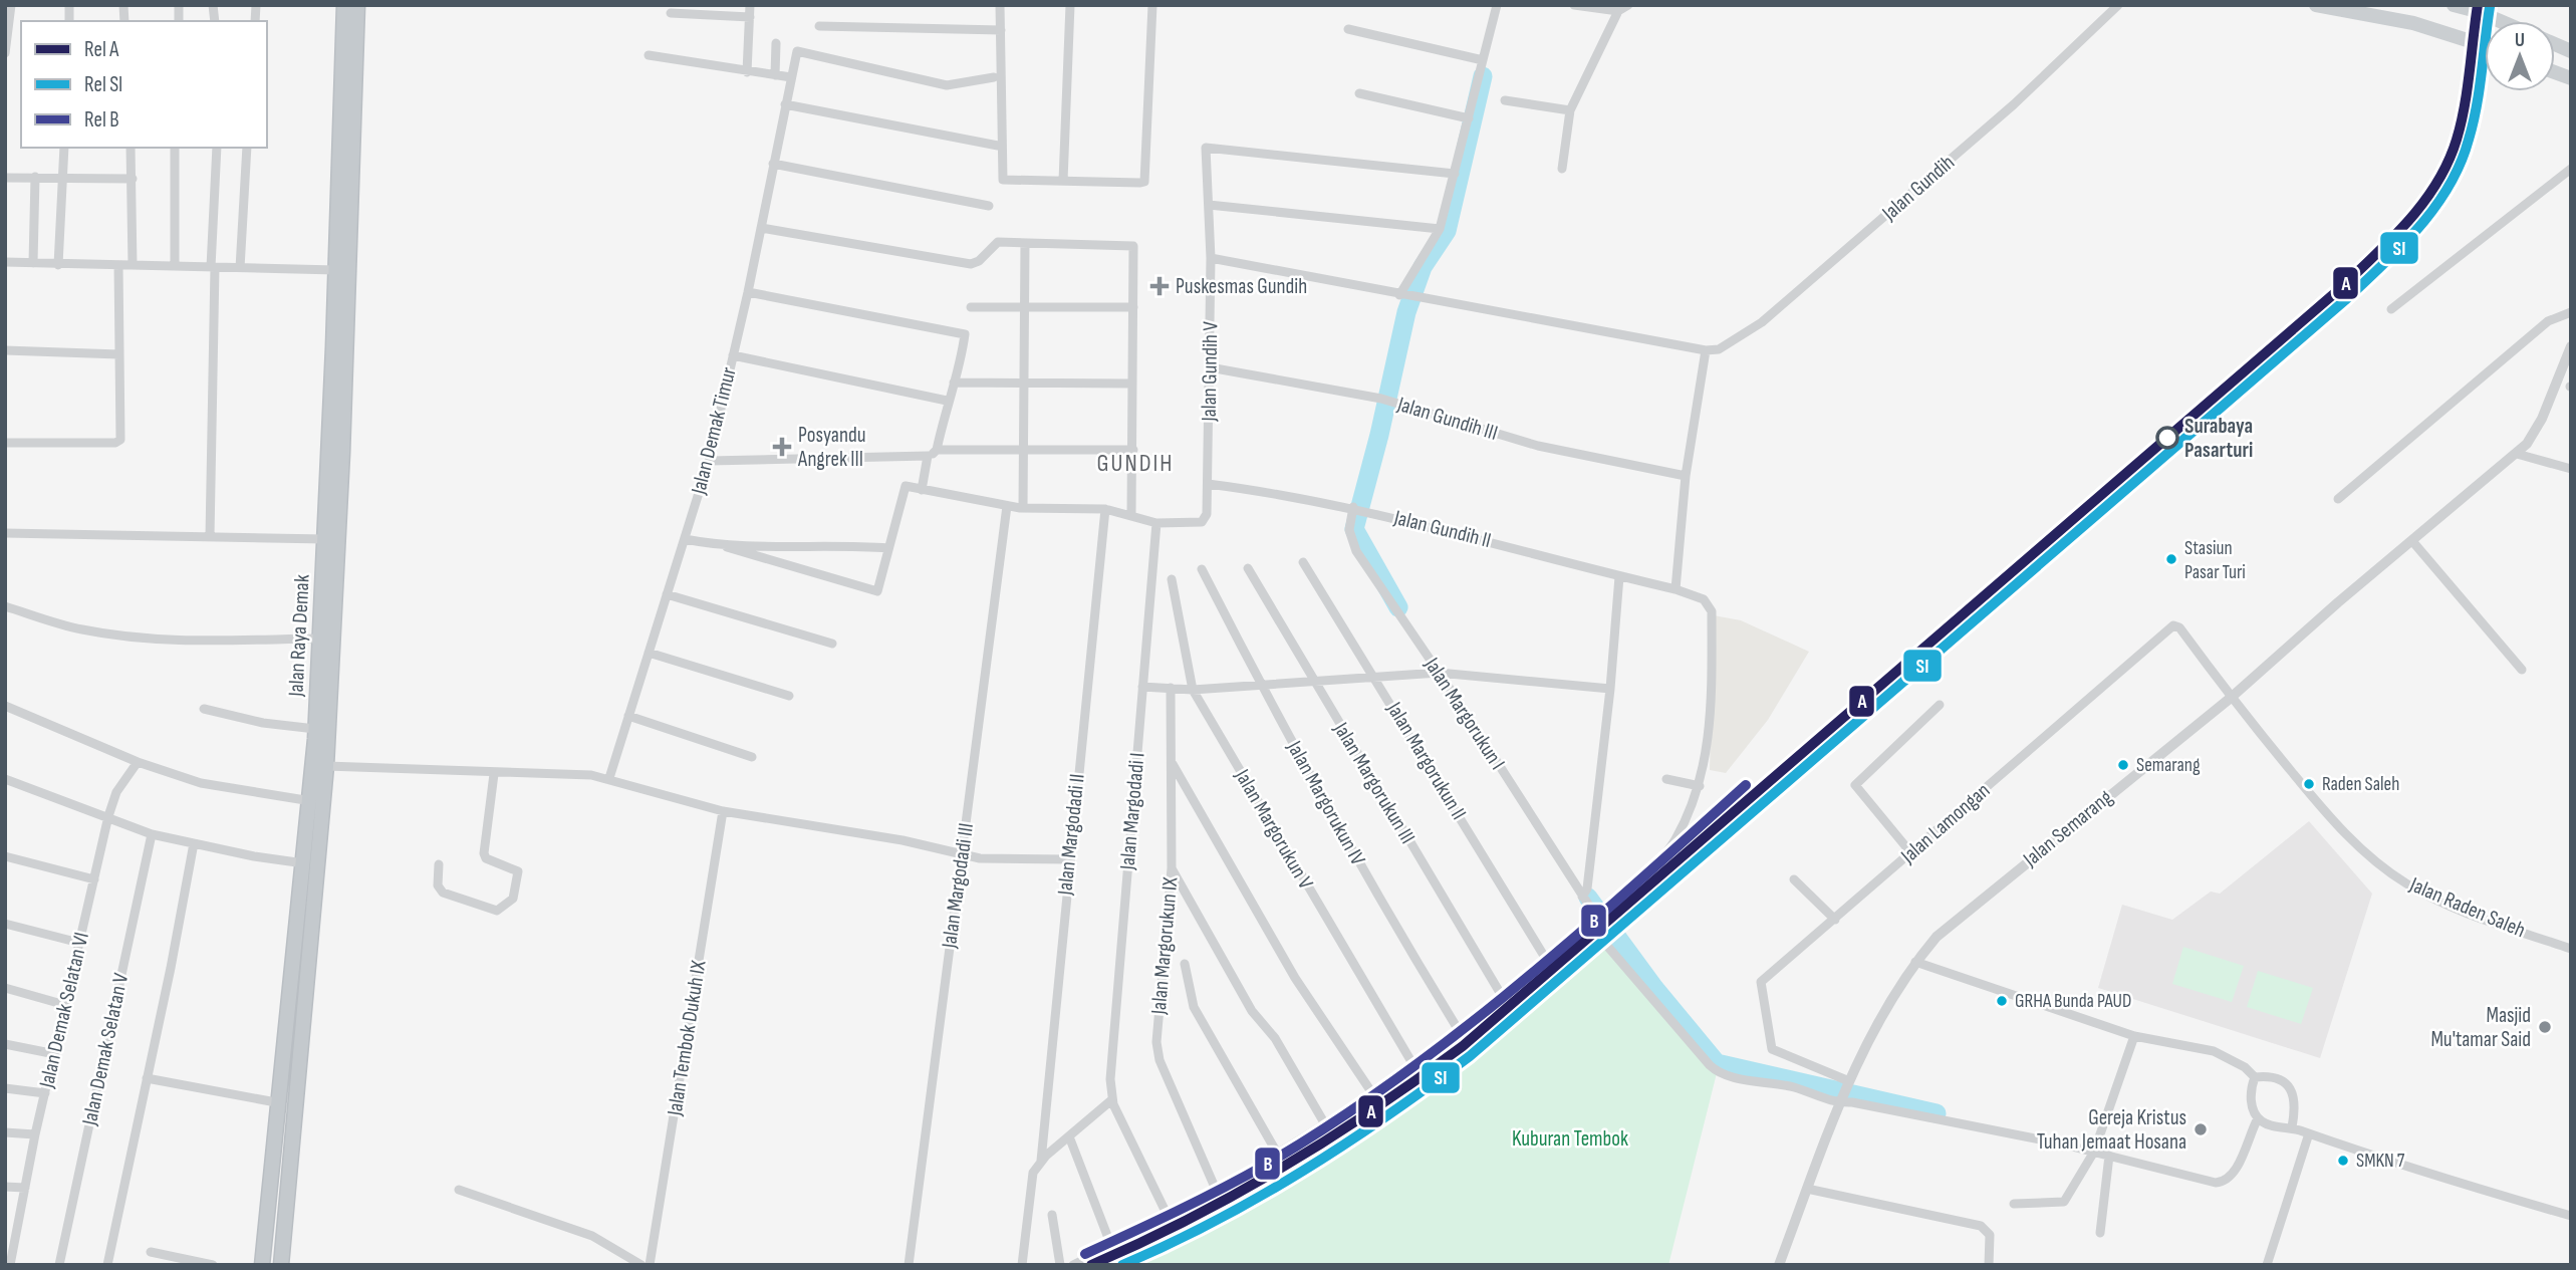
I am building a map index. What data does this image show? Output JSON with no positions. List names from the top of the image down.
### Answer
{
  "streets": {
    "highway": ["Jalan Raya Demak"],
    "street": [
      "Jalan Gundih",
      "Jalan Gundih V",
      "Jalan Gundih III",
      "Jalan Demak Timur",
      "Jalan Gundih II",
      "Jalan Margorukun I",
      "Jalan Margorukun II",
      "Jalan Margorukun III",
      "Jalan Margorukun IV",
      "Jalan Margodadi I",
      "Jalan Lamongan",
      "Jalan Semarang",
      "Jalan Margorukun V",
      "Jalan Margodadi II",
      "Jalan Margodadi III",
      "Jalan Raden Saleh",
      "Jalan Margorukun IX",
      "Jalan Demak Selatan VI",
      "Jalan Tembok Dukuh IX",
      "Jalan Demak Selatan V"
    ]
  },
  "crossings": [
    ["Jalan Gundih V", "Jalan Gundih III"],
    ["Jalan Gundih V", "Jalan Gundih II"],
    ["Jalan Gundih V", "Jalan Margodadi I"],
    ["Jalan Gundih V", "Jalan Margodadi II"],
    ["Jalan Gundih V", "Jalan Margodadi III"],
    ["Jalan Gundih II", "Jalan Margorukun I"],
    ["Jalan Gundih II", "Jalan Margorukun II"],
    ["Jalan Gundih II", "Jalan Margorukun III"],
    ["Jalan Gundih II", "Jalan Margorukun IV"],
    ["Jalan Gundih II", "Jalan Margorukun V"],
    ["Jalan Gundih II", "Jalan Margorukun IX"],
    ["Jalan Margorukun I", "Jalan Semarang"],
    ["Jalan Lamongan", "Jalan Semarang"],
    ["Jalan Lamongan", "Jalan Raden Saleh"],
    ["Jalan Semarang", "Jalan Raden Saleh"]
  ],
  "districts": ["GUNDIH"],
  "parks": ["Kuburan Tembok"],
  "places": {
    "health": ["Puskesmas Gundih", "Posyandu Angrek III"],
    "other": [
      "Surabaya Pasarturi",
      "Stasiun Pasar Turi",
      "Semarang",
      "Raden Saleh",
      "GRHA Bunda PAUD",
      "Masjid Mu'tamar Said",
      "Gereja Kristus Tuhan Jemaat Hosana",
      "SMKN 7"
    ]
  },
  "lines": ["rail line A", "rail line SI", "rail line B"],
  "legend": ["Rel A", "Rel SI", "Rel B"],
  "north": "top"
}
